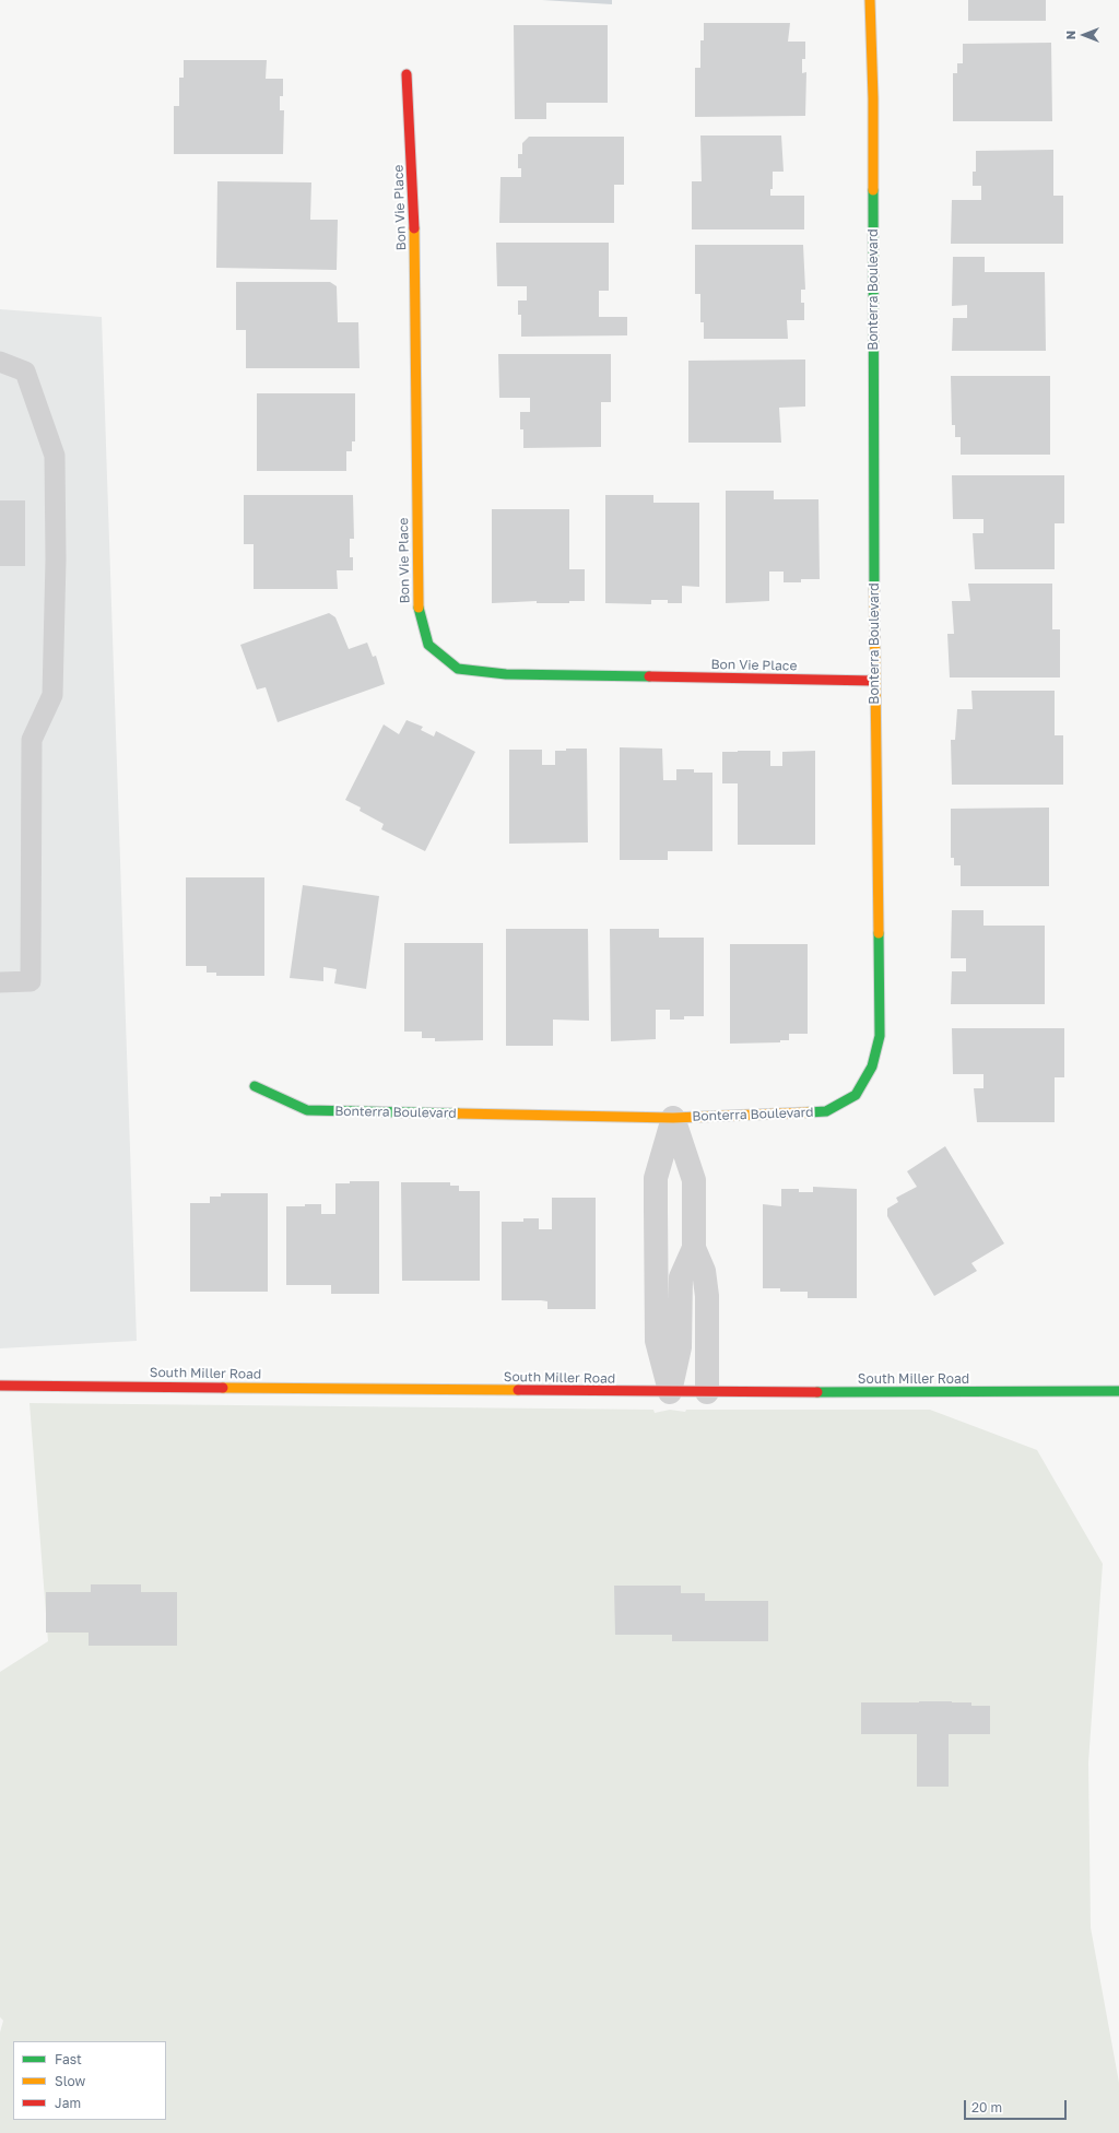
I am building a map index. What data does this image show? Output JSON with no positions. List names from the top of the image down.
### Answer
{
  "streets": {
    "street": ["Bon Vie Place", "Bonterra Boulevard", "South Miller Road"]
  },
  "crossings": [
    ["Bon Vie Place", "Bonterra Boulevard"],
    ["Bonterra Boulevard", "South Miller Road"]
  ],
  "legend": ["Fast", "Slow", "Jam"],
  "scale_bar": "20 m",
  "north": "left"
}
